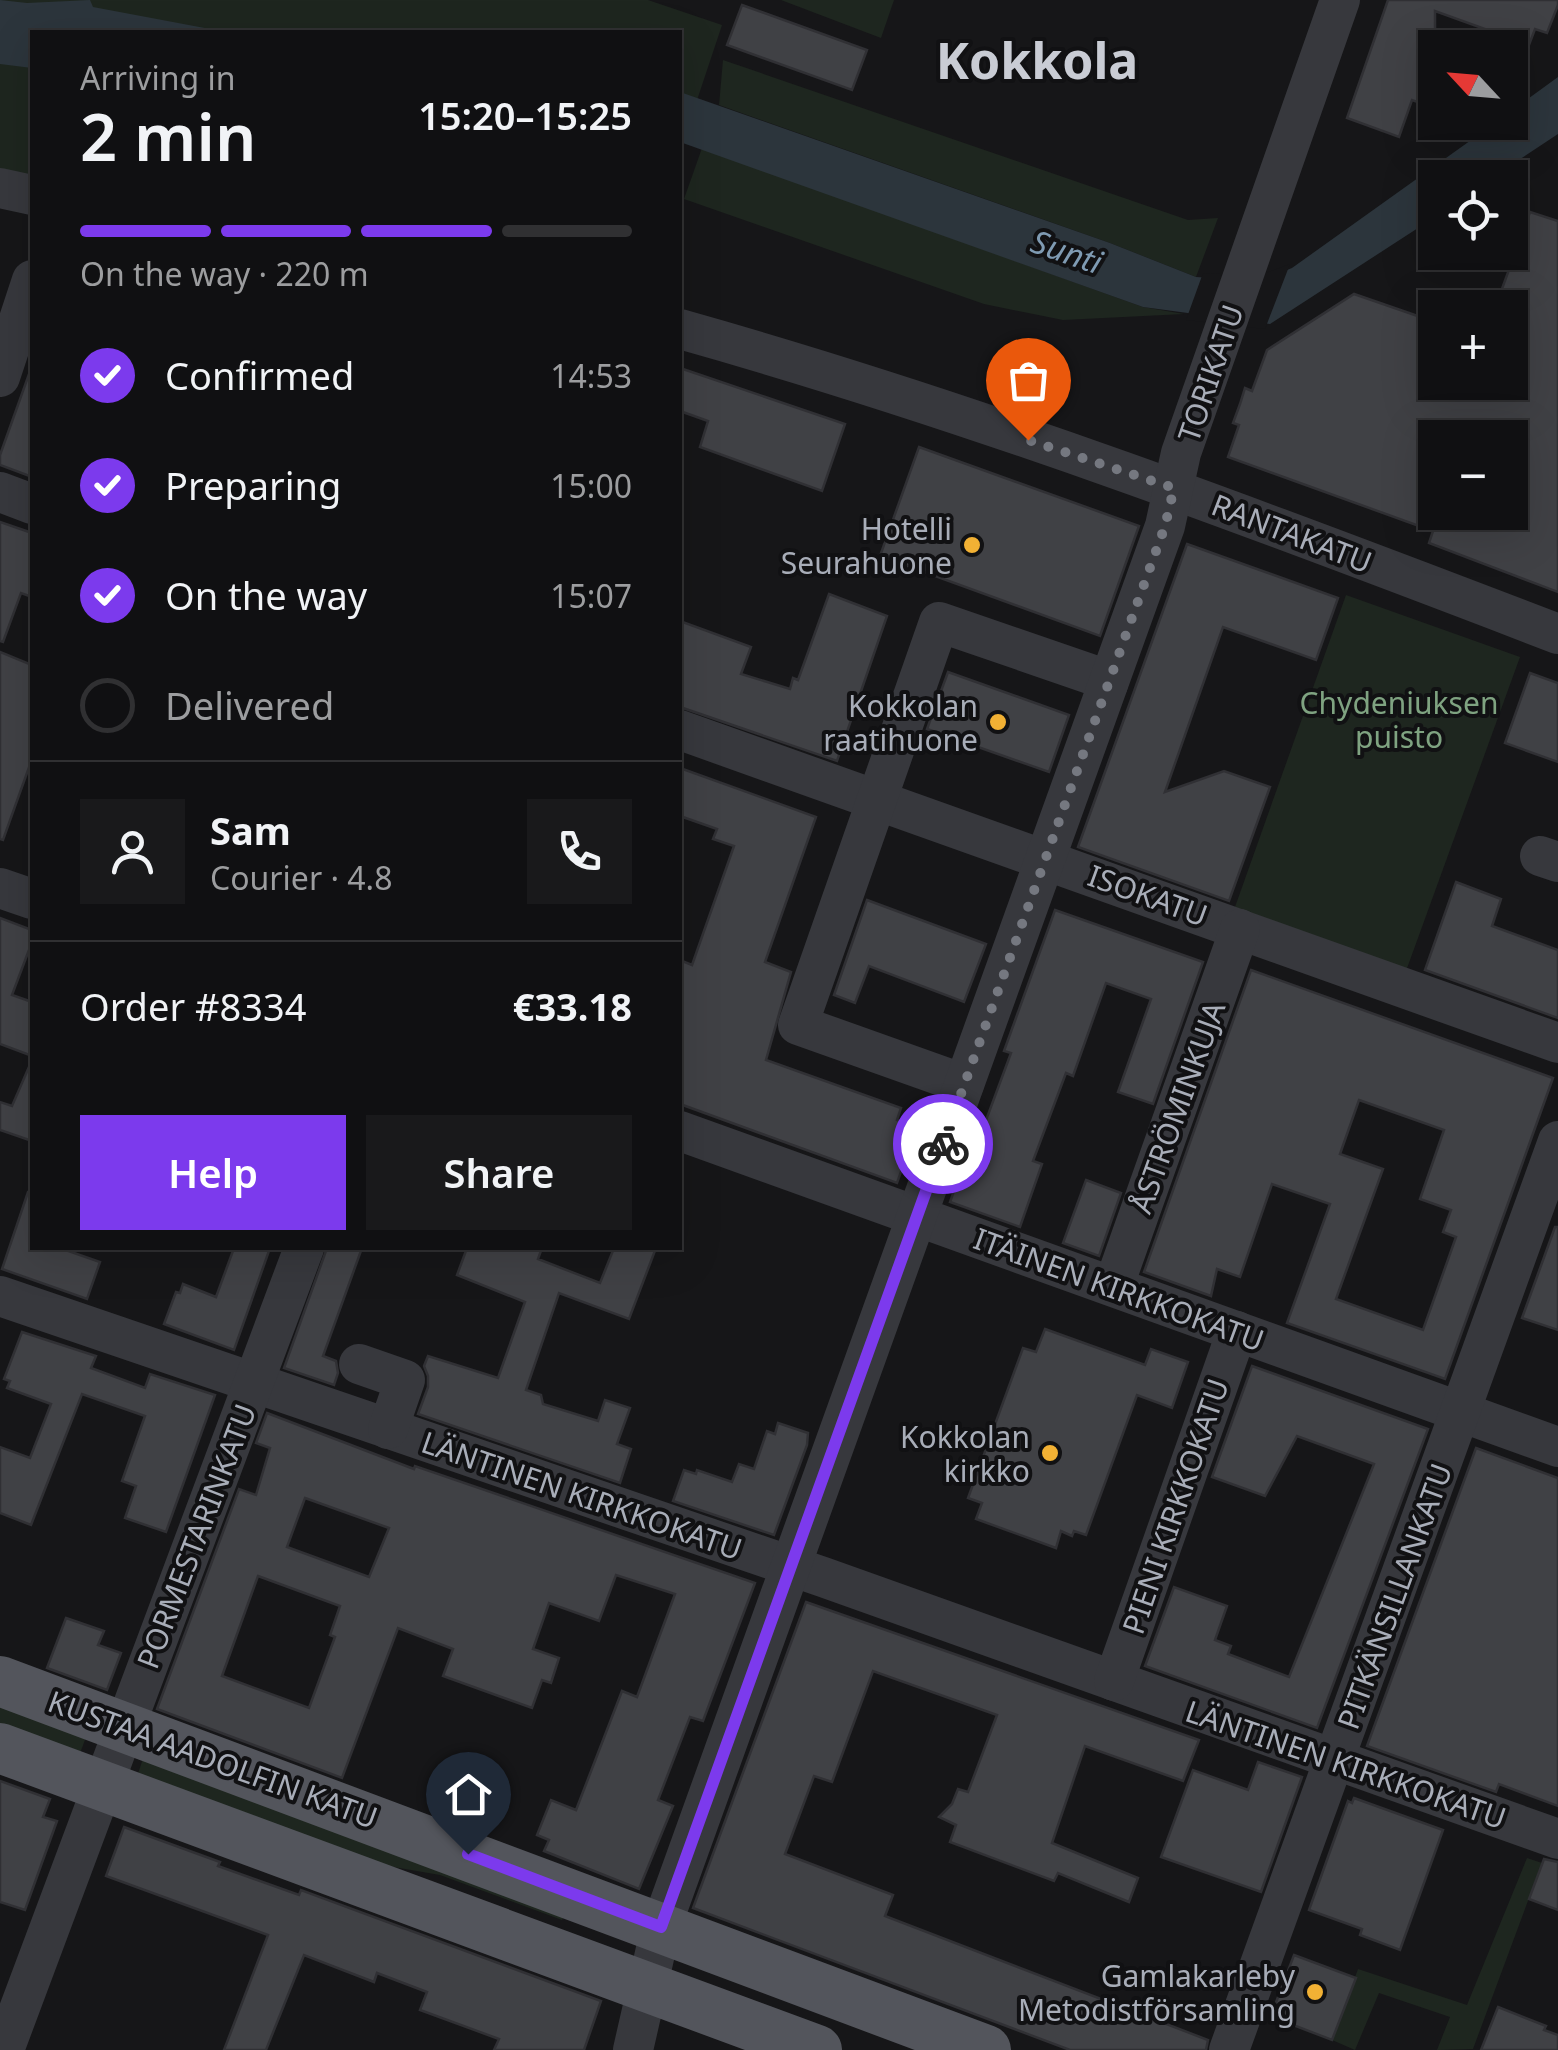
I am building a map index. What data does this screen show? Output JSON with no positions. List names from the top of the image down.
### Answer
{
  "streets": {
    "main road": ["KUSTAA AADOLFIN KATU"],
    "street": [
      "TORIKATU",
      "RANTAKATU",
      "ISOKATU",
      "ÅSTRÖMINKUJA",
      "ITÄINEN KIRKKOKATU",
      "LÄNTINEN KIRKKOKATU",
      "PIENI KIRKKOKATU",
      "PORMESTARINKATU",
      "PITKÄNSILLANKATU"
    ]
  },
  "crossings": [
    ["TORIKATU", "RANTAKATU"],
    ["TORIKATU", "ISOKATU"],
    ["TORIKATU", "ITÄINEN KIRKKOKATU"],
    ["TORIKATU", "LÄNTINEN KIRKKOKATU"],
    ["TORIKATU", "KUSTAA AADOLFIN KATU"],
    ["ISOKATU", "ÅSTRÖMINKUJA"],
    ["ÅSTRÖMINKUJA", "ITÄINEN KIRKKOKATU"],
    ["ITÄINEN KIRKKOKATU", "PIENI KIRKKOKATU"],
    ["ITÄINEN KIRKKOKATU", "PITKÄNSILLANKATU"],
    ["LÄNTINEN KIRKKOKATU", "PIENI KIRKKOKATU"],
    ["LÄNTINEN KIRKKOKATU", "PORMESTARINKATU"],
    ["LÄNTINEN KIRKKOKATU", "PITKÄNSILLANKATU"],
    ["PORMESTARINKATU", "KUSTAA AADOLFIN KATU"]
  ],
  "districts": ["Kokkola"],
  "water": ["Sunti"],
  "parks": ["Chydeniuksen puisto"],
  "places": [
    "Hotelli Seurahuone",
    "Kokkolan raatihuone",
    "Kokkolan kirkko",
    "Gamlakarleby Metodistförsamling"
  ],
  "north": "top left",
  "page": {
    "map_buttons": ["+", "−"],
    "heading": ["2 min", "Arriving in", "15:20–15:25"],
    "panel": [
      "Sam",
      "Courier · 4.8",
      "Order #8334",
      "€33.18"
    ],
    "bar": "On the way · 220 m",
    "list": [
      ["Confirmed", "14:53"],
      ["Preparing", "15:00"],
      ["On the way", "15:07"],
      "Delivered"
    ],
    "buttons": ["Help", "Share"]
  }
}
